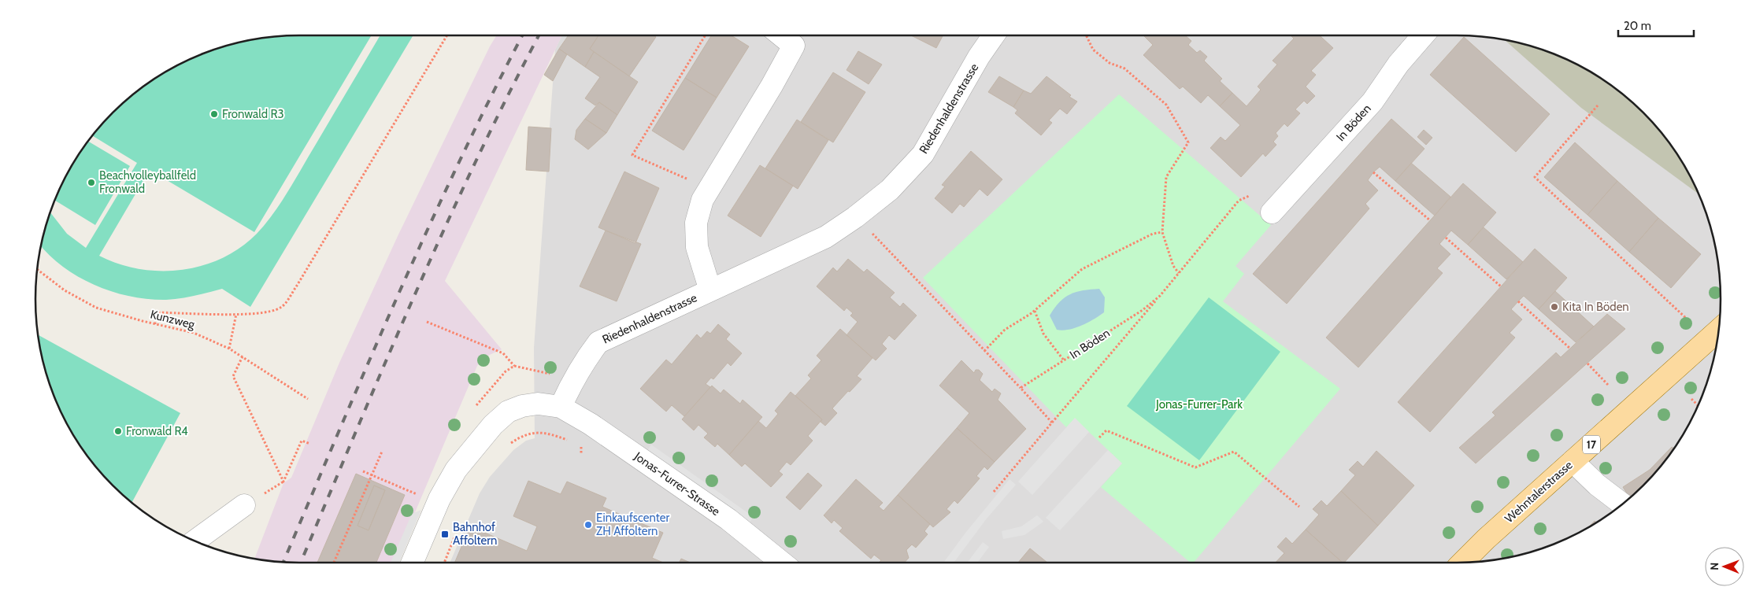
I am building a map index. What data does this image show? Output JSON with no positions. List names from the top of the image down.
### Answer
{
  "streets": {
    "main road": ["17", "Wehntalerstrasse"],
    "street": ["Riedenhaldenstrasse", "In Böden", "Jonas-Furrer-Strasse"],
    "path": ["Kunzweg"]
  },
  "crossings": [
    ["Riedenhaldenstrasse", "Jonas-Furrer-Strasse"]
  ],
  "parks": ["Jonas-Furrer-Park"],
  "places": {
    "other": [
      "Fronwald R3",
      "Beachvolleyballfeld Fronwald",
      "Kita In Böden",
      "Fronwald R4",
      "Einkaufscenter ZH Affoltern"
    ],
    "transit": ["Bahnhof Affoltern"]
  },
  "scale_bar": "20 m",
  "north": "left"
}
